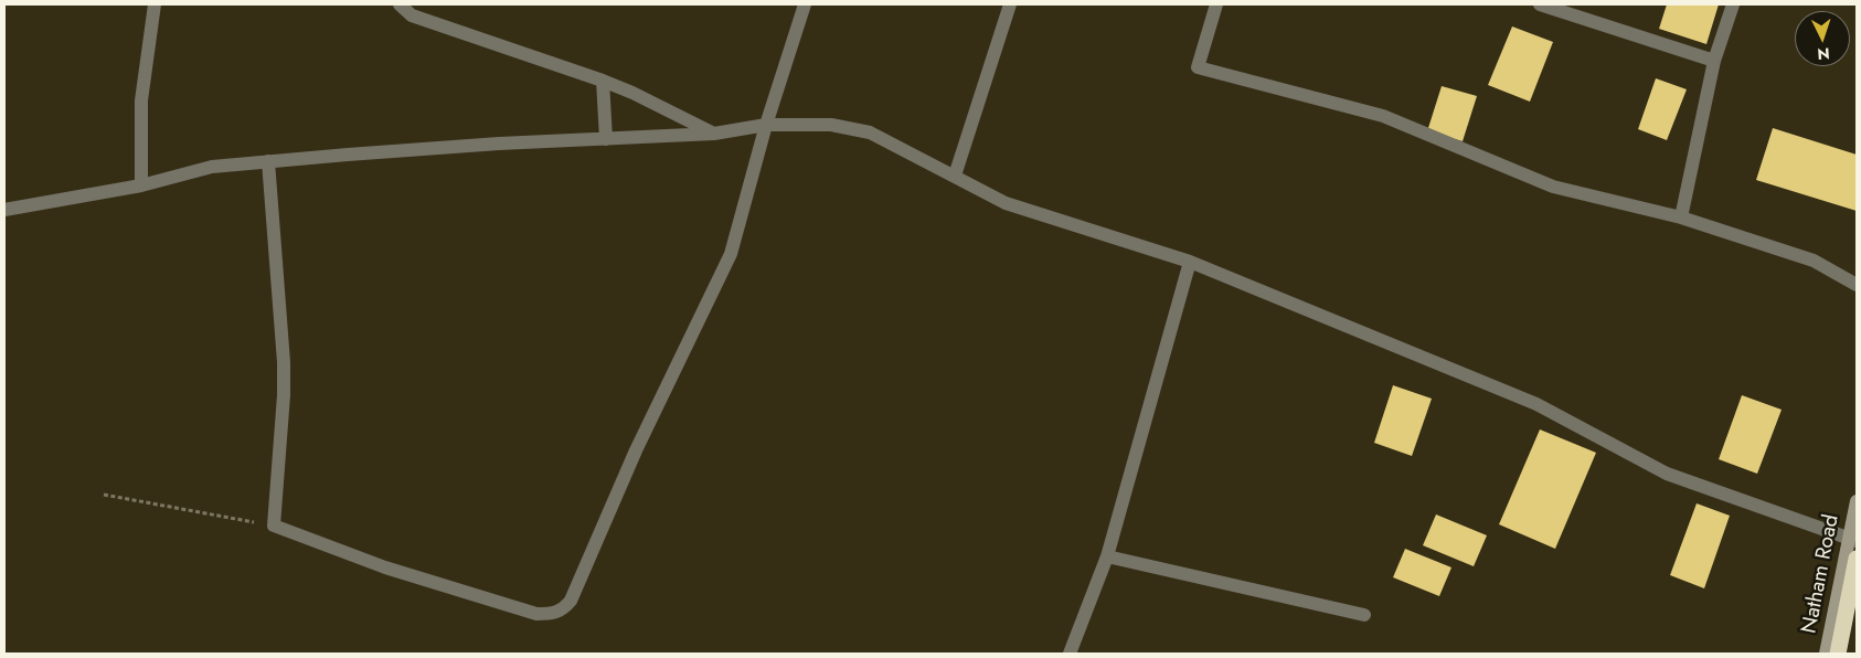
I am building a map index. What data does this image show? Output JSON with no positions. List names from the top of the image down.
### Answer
{
  "streets": {
    "main road": ["Natham Road"]
  },
  "north": "bottom"
}
